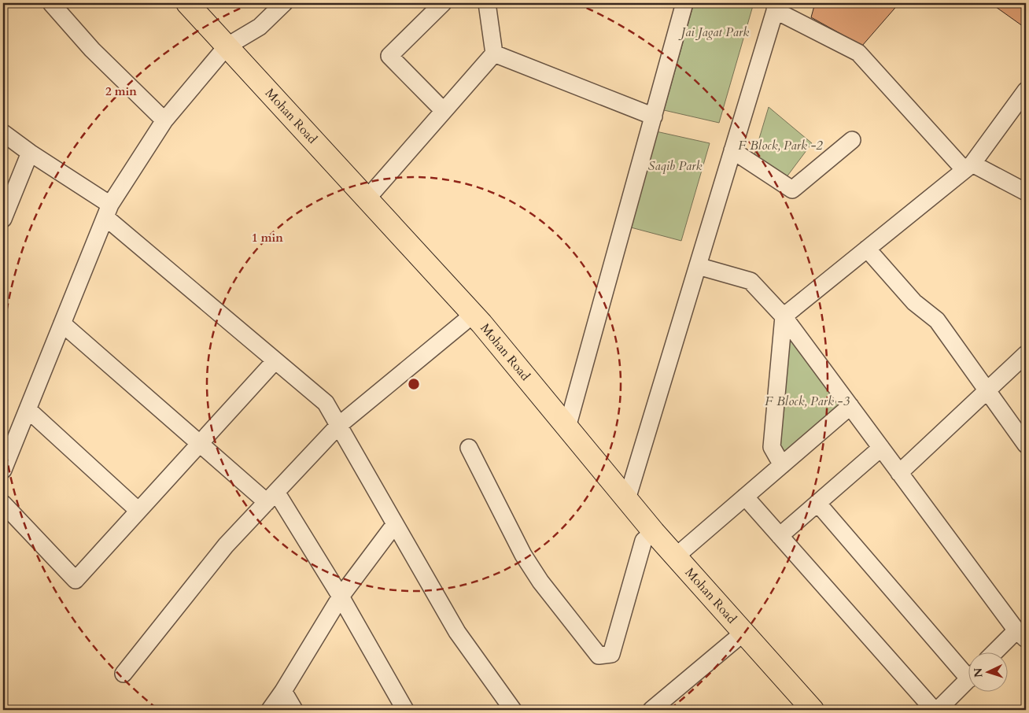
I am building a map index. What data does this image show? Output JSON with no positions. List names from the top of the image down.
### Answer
{
  "streets": {
    "main road": ["Mohan Road"]
  },
  "parks": [
    "Jai Jagat Park",
    "F Block, Park -2",
    "Saqib Park",
    "F Block, Park -3"
  ],
  "north": "left",
  "rings": ["2 min", "1 min"]
}
